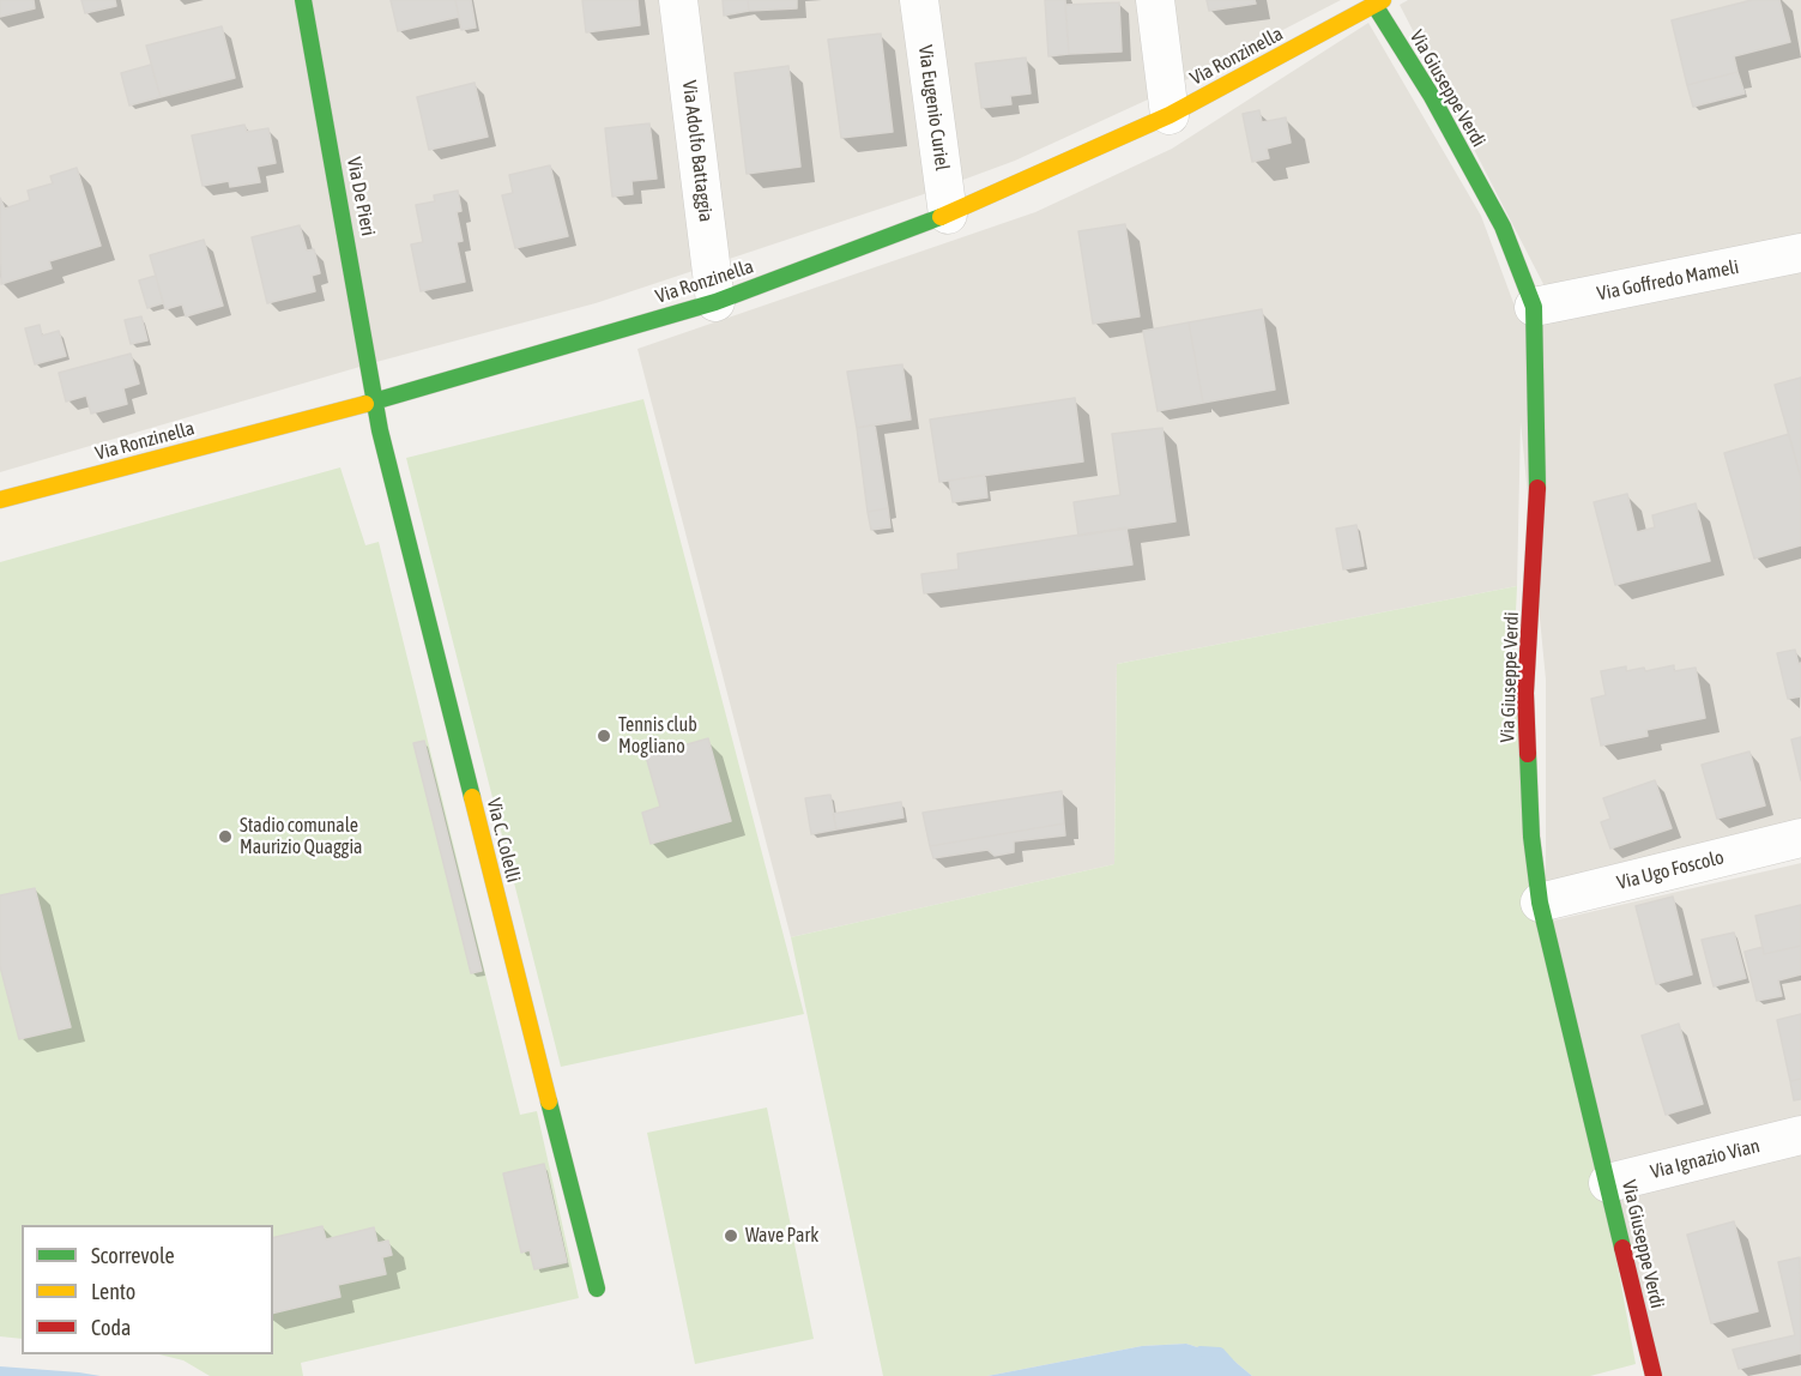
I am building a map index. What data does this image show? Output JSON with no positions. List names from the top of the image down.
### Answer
{
  "streets": {
    "street": [
      "Via Ronzinella",
      "Via Giuseppe Verdi",
      "Via Eugenio Curiel",
      "Via Adolfo Battaggia",
      "Via De Pieri",
      "Via Goffredo Mameli",
      "Via C. Colelli",
      "Via Ugo Foscolo",
      "Via Ignazio Vian"
    ]
  },
  "crossings": [
    ["Via Ronzinella", "Via Giuseppe Verdi"],
    ["Via Ronzinella", "Via Eugenio Curiel"],
    ["Via Ronzinella", "Via Adolfo Battaggia"],
    ["Via Ronzinella", "Via De Pieri"],
    ["Via Ronzinella", "Via C. Colelli"],
    ["Via Giuseppe Verdi", "Via Goffredo Mameli"],
    ["Via Giuseppe Verdi", "Via Ugo Foscolo"],
    ["Via Giuseppe Verdi", "Via Ignazio Vian"],
    ["Via De Pieri", "Via C. Colelli"]
  ],
  "places": ["Tennis club Mogliano", "Stadio comunale Maurizio Quaggia", "Wave Park"],
  "legend": ["Scorrevole", "Lento", "Coda"]
}
